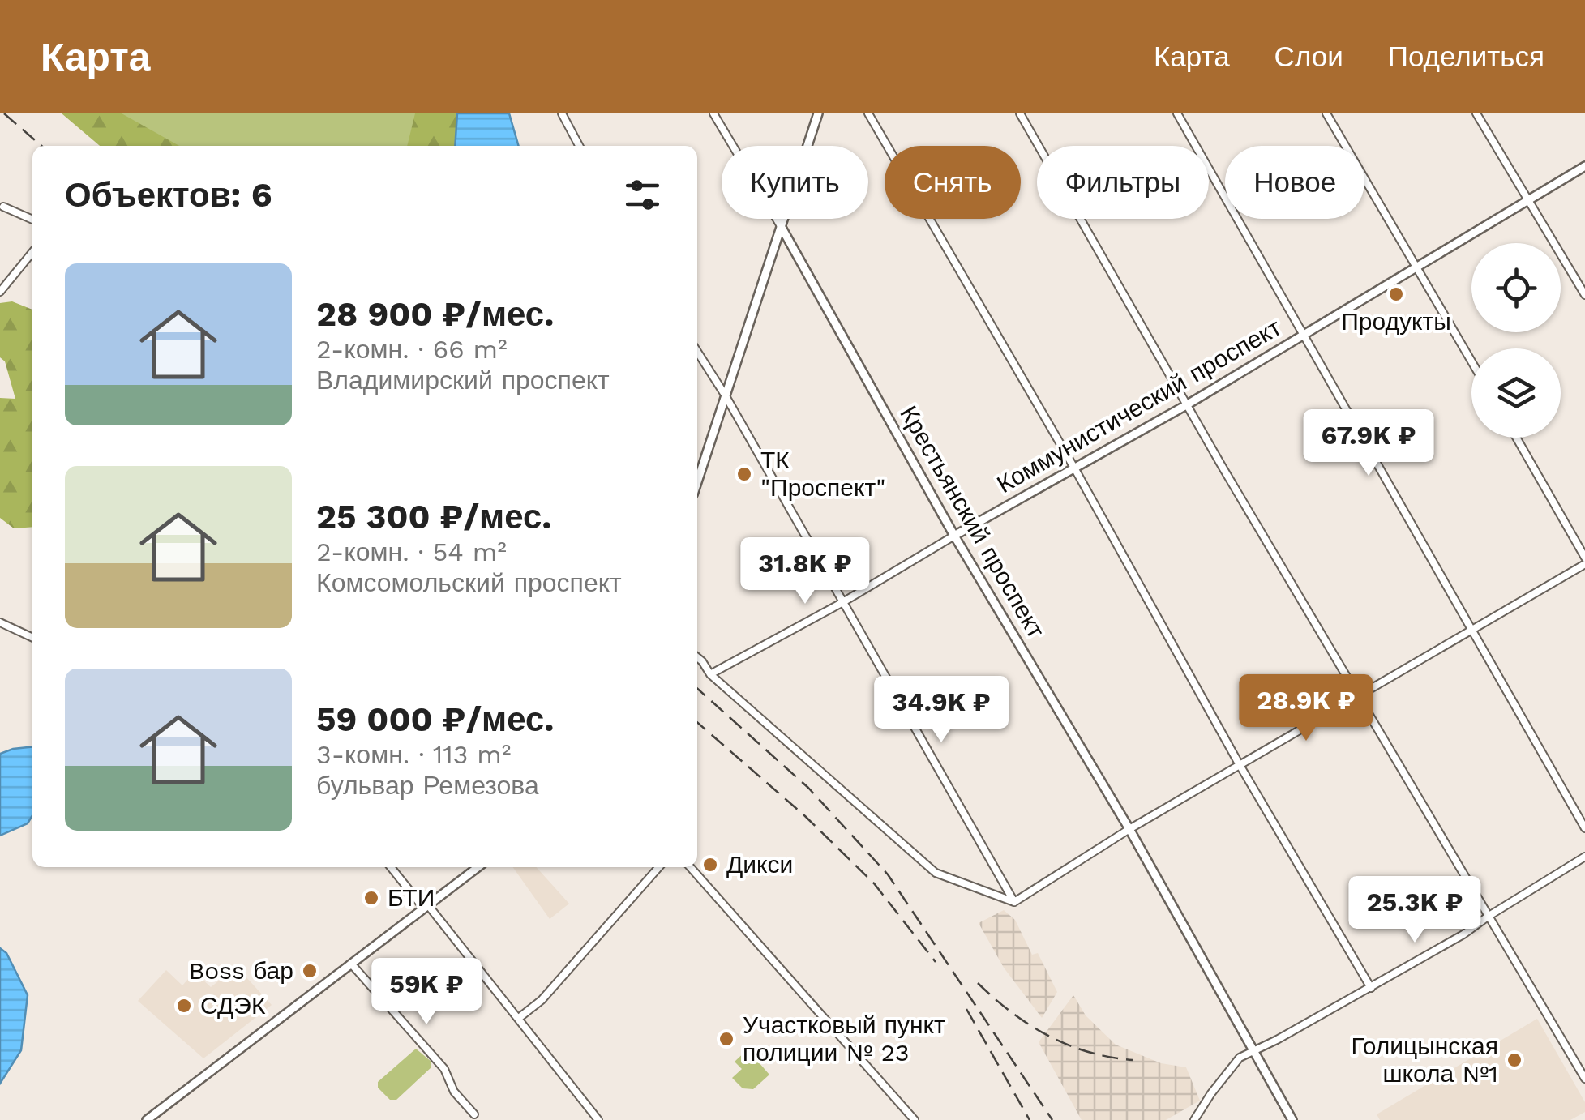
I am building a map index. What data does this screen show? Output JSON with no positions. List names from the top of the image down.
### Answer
{
  "streets": {
    "street": ["Коммунистический проспект", "Крестьянский проспект"]
  },
  "crossings": [
    ["Коммунистический проспект", "Крестьянский проспект"]
  ],
  "places": [
    "Продукты",
    "ТК \"Проспект\"",
    "Дикси",
    "БТИ",
    "Boss бар",
    "СДЭК",
    "Участковый пункт полиции № 23",
    "Голицынская школа №1"
  ],
  "page": {
    "header": "Карта",
    "nav": ["Карта", "Слои", "Поделиться"],
    "chip": [
      "Купить",
      "Снять",
      "Фильтры",
      "Новое"
    ],
    "heading": "Объектов: 6",
    "list": [
      {
        "name": "28 900 ₽/мес.",
        "note": "2-комн. · 66 m² · Владимирский проспект"
      },
      {
        "name": "25 300 ₽/мес.",
        "note": "2-комн. · 54 m² · Комсомольский проспект"
      },
      {
        "name": "59 000 ₽/мес.",
        "note": "3-комн. · 113 m² · бульвар Ремезова"
      }
    ],
    "price": [
      "67.9K ₽",
      "31.8K ₽",
      "28.9K ₽",
      "34.9K ₽",
      "25.3K ₽",
      "59K ₽"
    ]
  }
}
